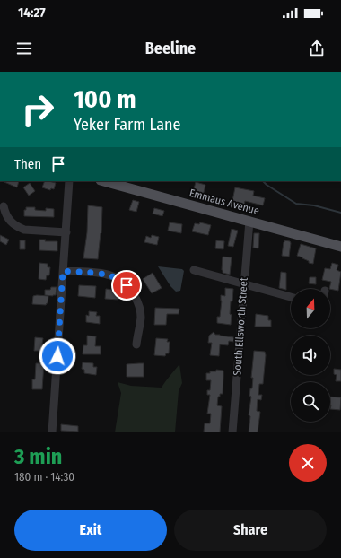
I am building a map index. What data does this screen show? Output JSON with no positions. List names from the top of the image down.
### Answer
{
  "streets": {
    "main road": ["Emmaus Avenue"],
    "street": ["South Ellsworth Street"]
  },
  "crossings": [
    ["Emmaus Avenue", "South Ellsworth Street"]
  ],
  "north": "top",
  "page": {
    "status": "14:27",
    "header": "Beeline",
    "turn": ["100 m", "Yeker Farm Lane"],
    "then": "Then",
    "heading": ["3 min", "180 m · 14:30"],
    "buttons": ["Exit", "Share"]
  }
}
